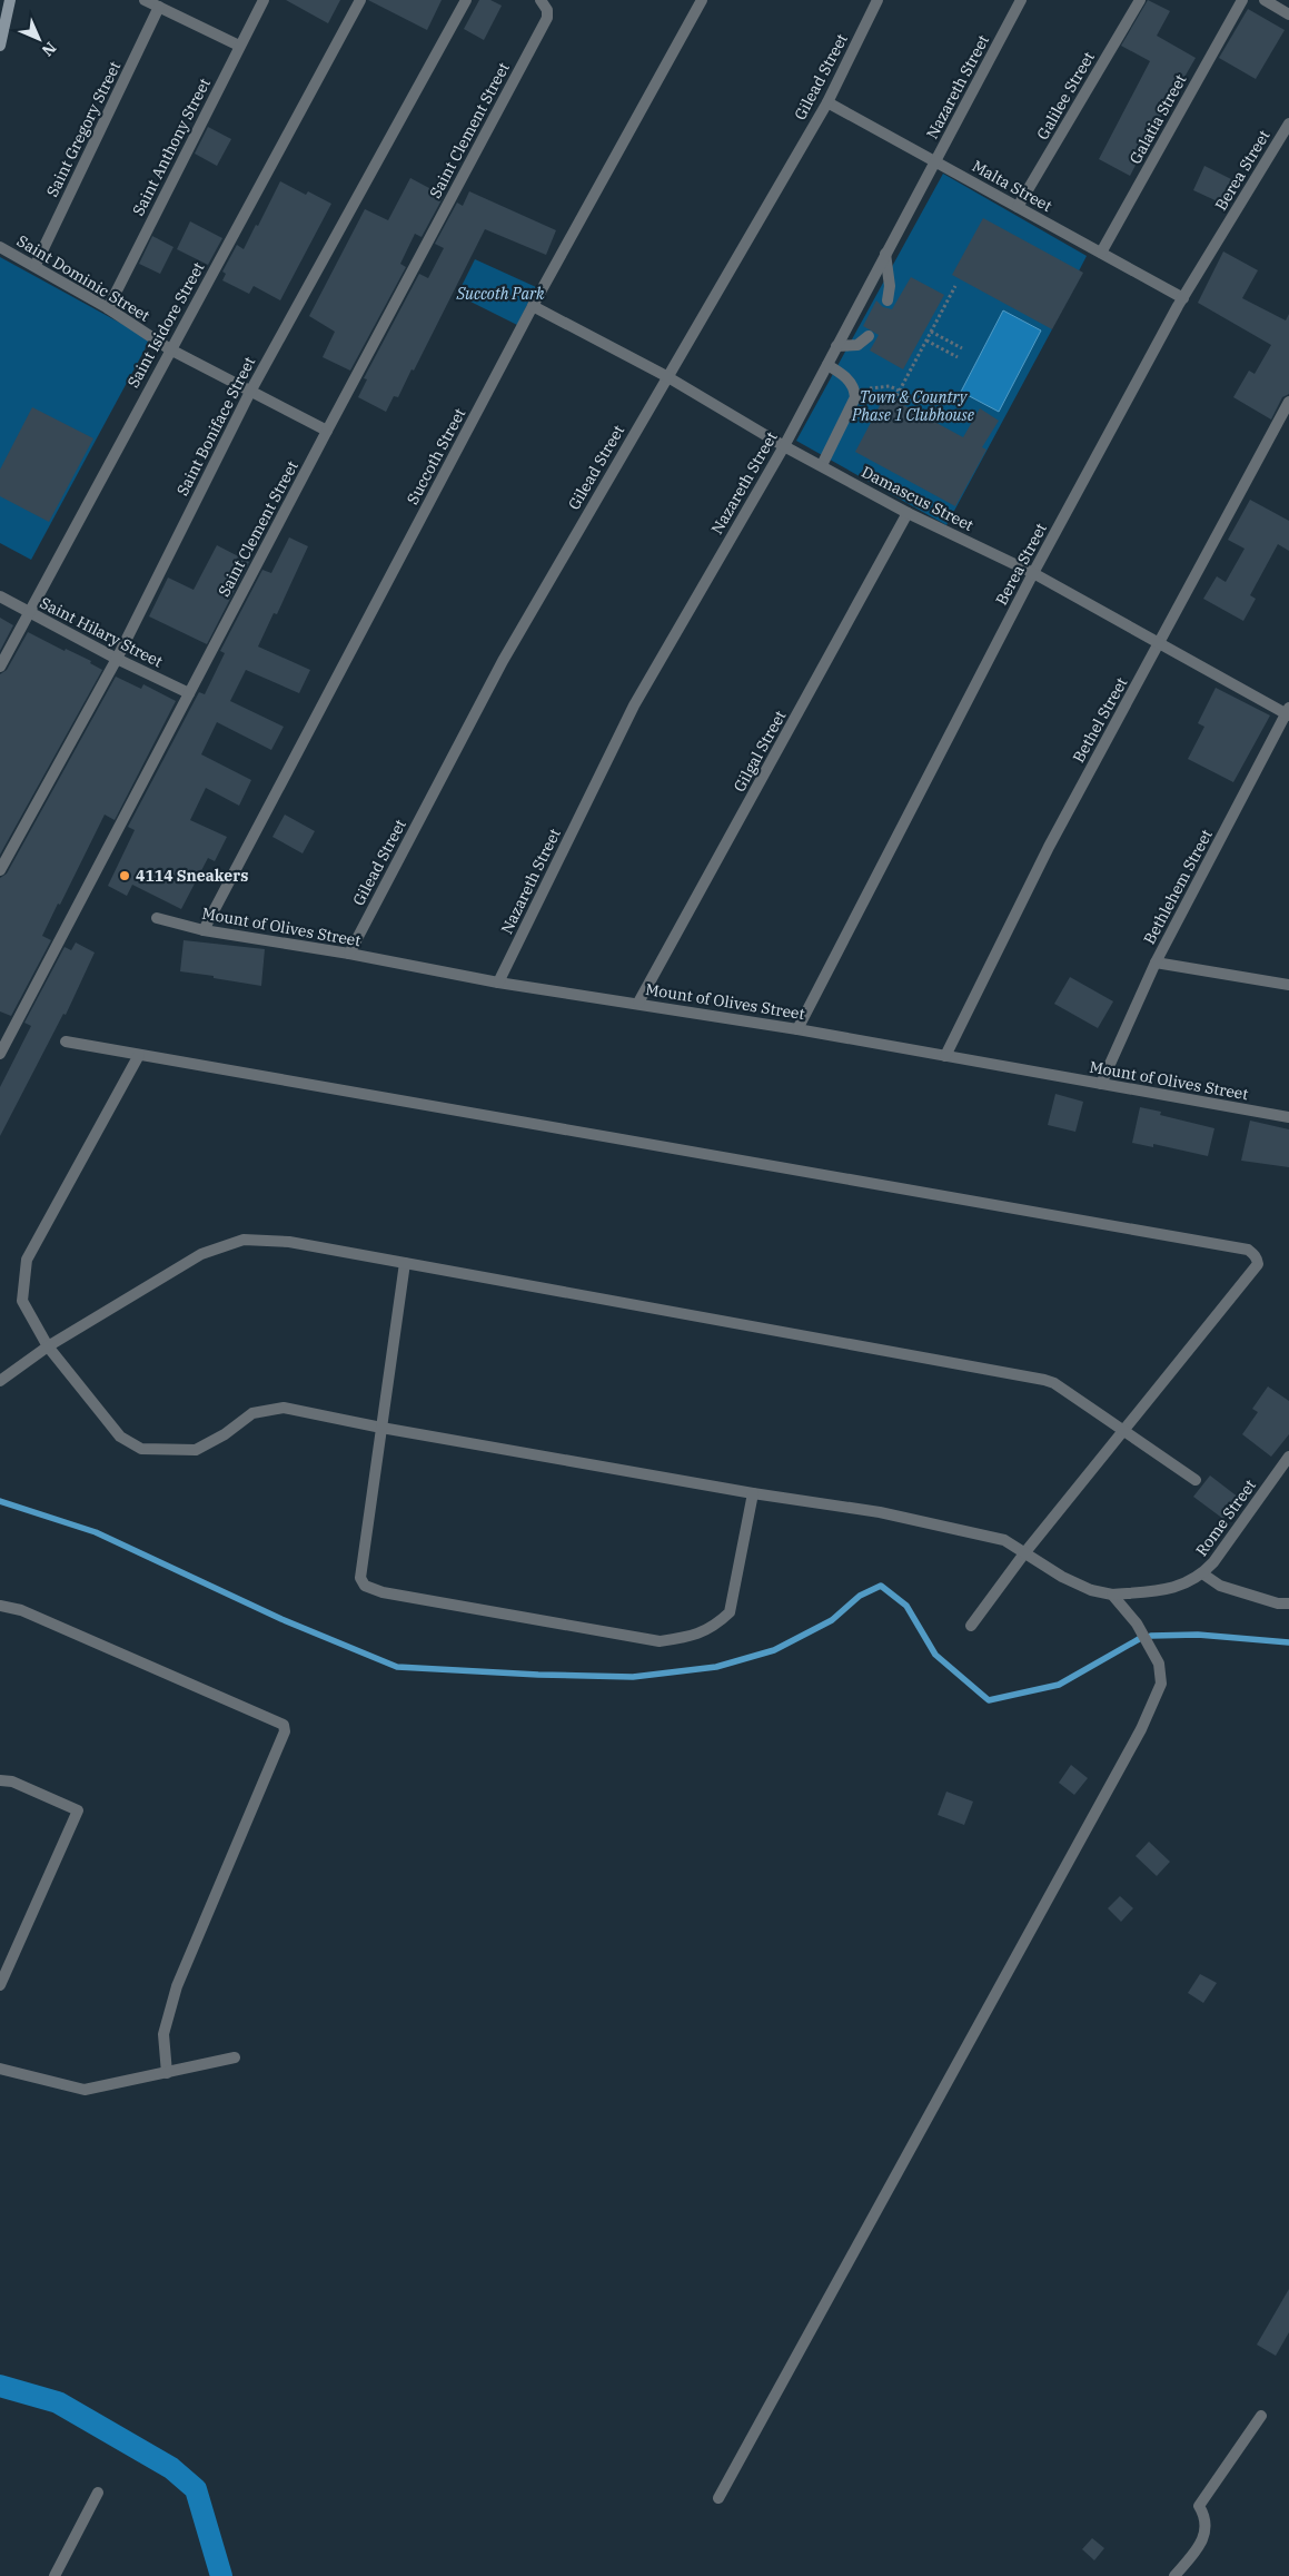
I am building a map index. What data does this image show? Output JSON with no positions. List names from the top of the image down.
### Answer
{
  "streets": {
    "street": [
      "Gilead Street",
      "Nazareth Street",
      "Galilee Street",
      "Galatia Street",
      "Saint Gregory Street",
      "Saint Clement Street",
      "Saint Anthony Street",
      "Berea Street",
      "Malta Street",
      "Saint Dominic Street",
      "Saint Isidore Street",
      "Saint Boniface Street",
      "Succoth Street",
      "Damascus Street",
      "Saint Hilary Street",
      "Bethel Street",
      "Gilgal Street",
      "Bethlehem Street",
      "Mount of Olives Street",
      "Rome Street"
    ]
  },
  "crossings": [
    ["Gilead Street", "Malta Street"],
    ["Gilead Street", "Damascus Street"],
    ["Gilead Street", "Mount of Olives Street"],
    ["Nazareth Street", "Malta Street"],
    ["Nazareth Street", "Damascus Street"],
    ["Nazareth Street", "Mount of Olives Street"],
    ["Galilee Street", "Malta Street"],
    ["Galatia Street", "Malta Street"],
    ["Saint Gregory Street", "Saint Dominic Street"],
    ["Saint Clement Street", "Saint Dominic Street"],
    ["Saint Clement Street", "Saint Hilary Street"],
    ["Saint Anthony Street", "Saint Dominic Street"],
    ["Berea Street", "Malta Street"],
    ["Berea Street", "Damascus Street"],
    ["Berea Street", "Mount of Olives Street"],
    ["Saint Dominic Street", "Saint Isidore Street"],
    ["Saint Dominic Street", "Saint Boniface Street"],
    ["Saint Isidore Street", "Saint Hilary Street"],
    ["Saint Boniface Street", "Saint Hilary Street"],
    ["Succoth Street", "Damascus Street"],
    ["Succoth Street", "Mount of Olives Street"],
    ["Damascus Street", "Bethel Street"],
    ["Damascus Street", "Gilgal Street"],
    ["Damascus Street", "Bethlehem Street"],
    ["Bethel Street", "Mount of Olives Street"],
    ["Gilgal Street", "Mount of Olives Street"],
    ["Bethlehem Street", "Mount of Olives Street"]
  ],
  "parks": ["Succoth Park", "Town & Country Phase 1 Clubhouse"],
  "places": ["4114 Sneakers"],
  "north": "bottom right"
}
